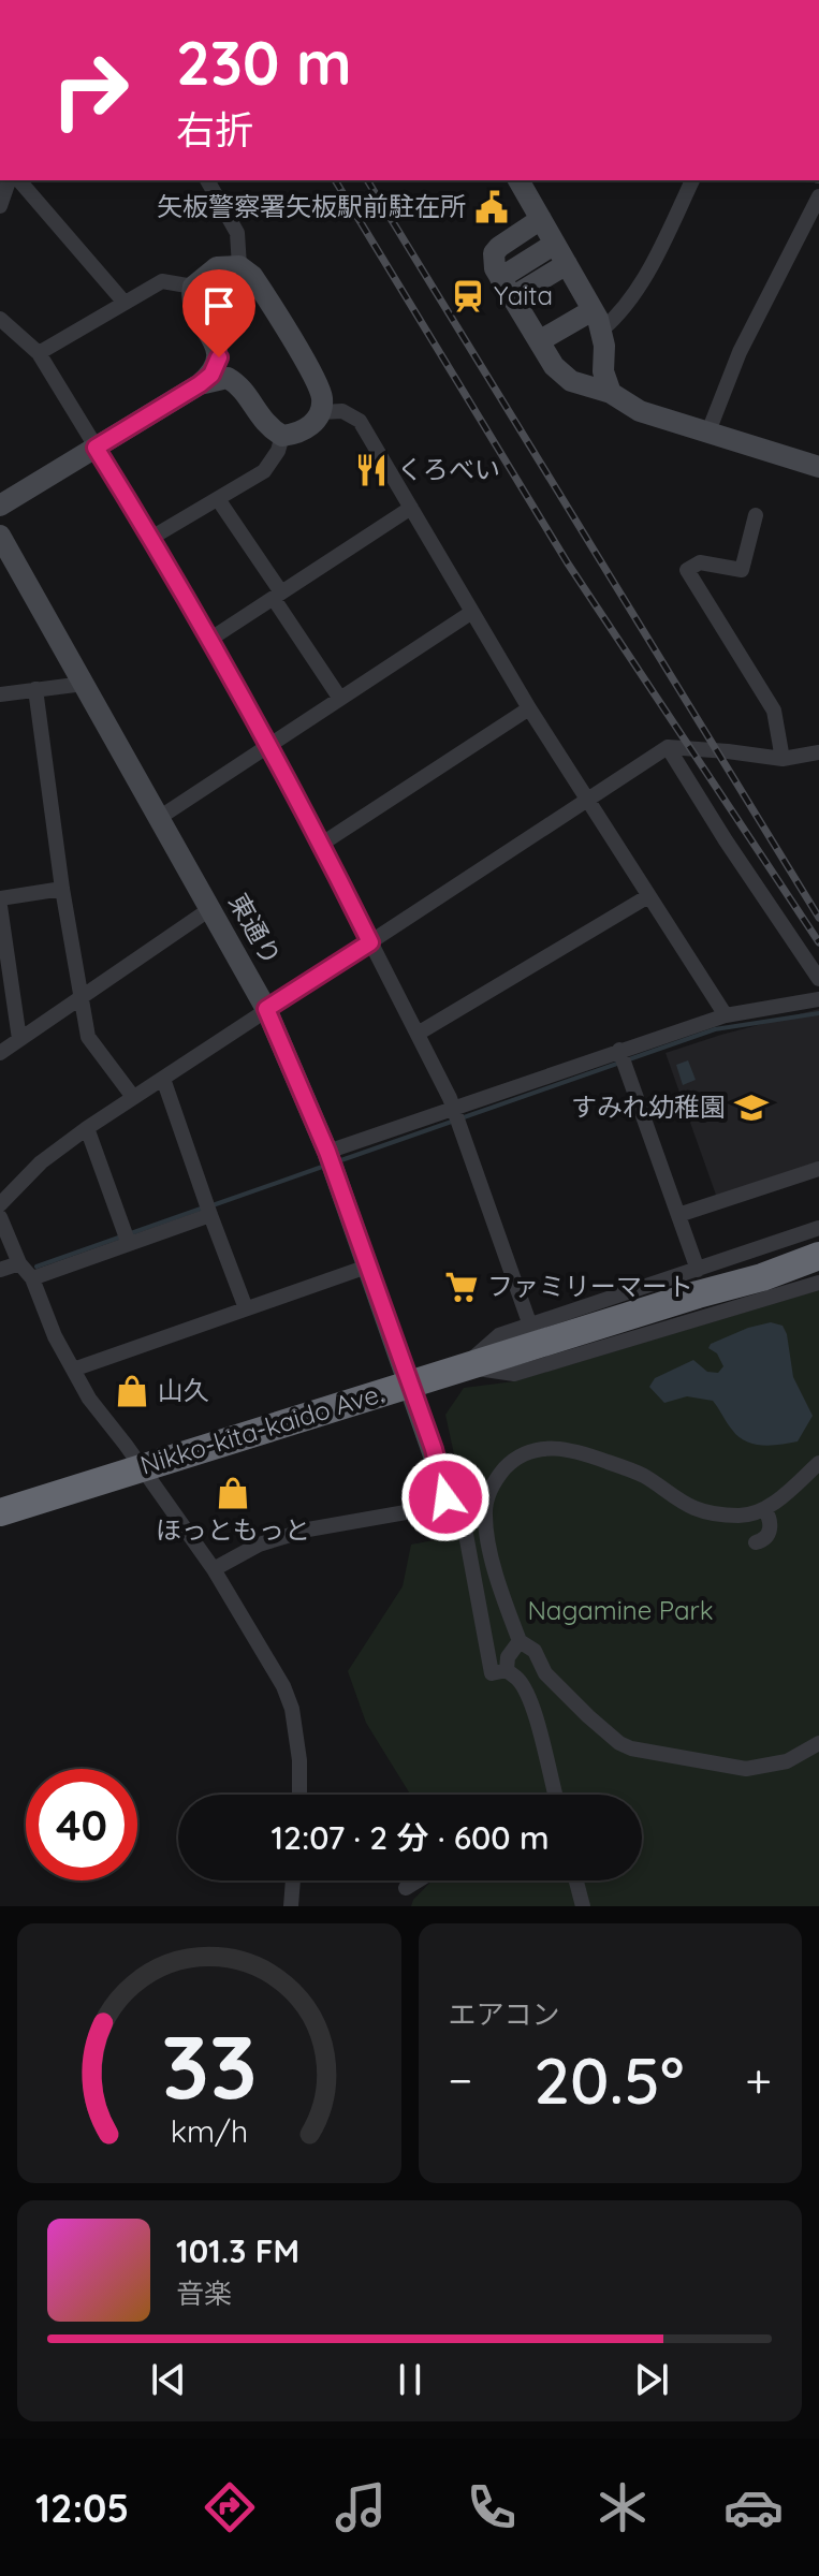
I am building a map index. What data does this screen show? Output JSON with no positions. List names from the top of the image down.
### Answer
{
  "streets": {
    "highway": ["Nikko-kita-kaido Ave."],
    "street": ["東通り"]
  },
  "crossings": [
    ["東通り", "Nikko-kita-kaido Ave."]
  ],
  "parks": ["Nagamine Park"],
  "places": {
    "public building": ["矢板警察署矢板駅前駐在所"],
    "station": ["Yaita"],
    "restaurant": ["くろべい"],
    "school or university": ["すみれ幼稚園"],
    "supermarket": ["ファミリーマート"],
    "shop": ["山久", "ほっともっと"]
  },
  "page": {
    "turn": ["230 m", "右折"],
    "limit": "40",
    "trip": "12:07 · 2 分 · 600 m",
    "tile": "エアコン",
    "heat": ["−", "20.5°", "+"],
    "song": ["101.3 FM", "音楽"],
    "tabs": "12:05",
    "gauge": ["33", "km/h"]
  }
}
